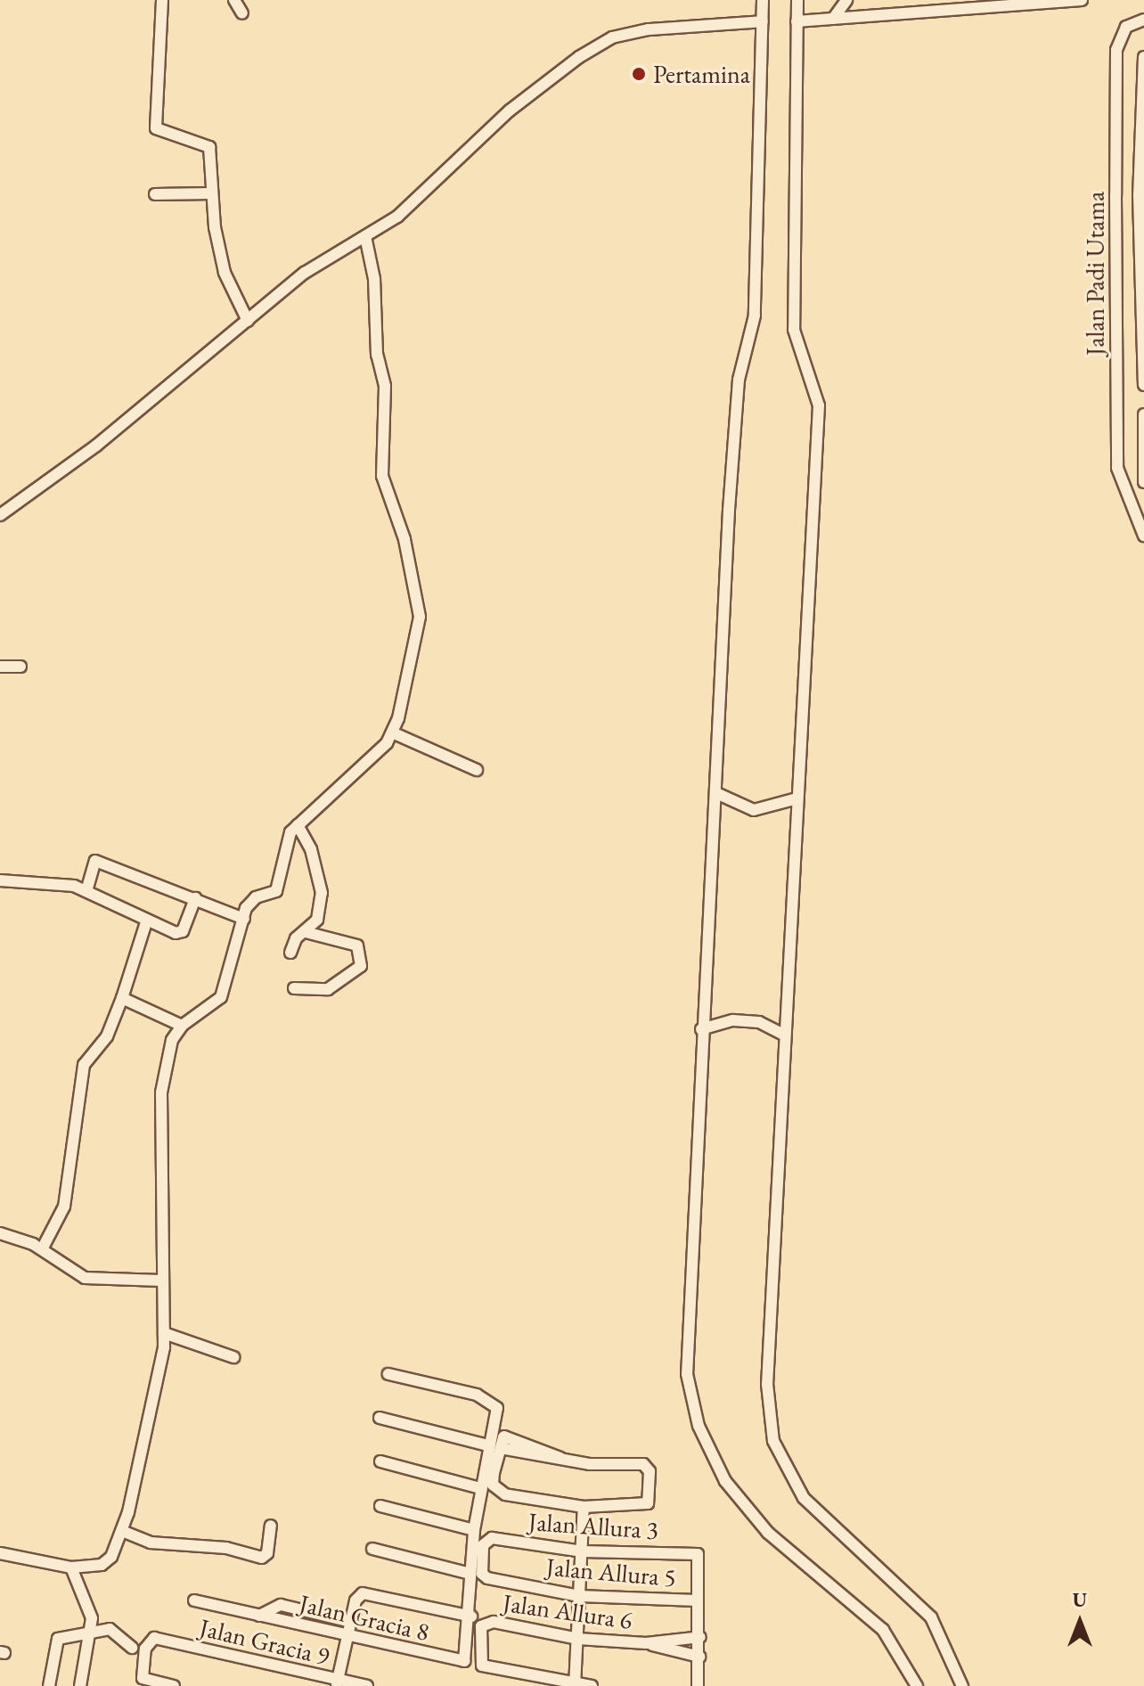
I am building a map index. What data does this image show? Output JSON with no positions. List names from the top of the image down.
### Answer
{
  "streets": {
    "street": [
      "Jalan Padi Utama",
      "Jalan Allura 3",
      "Jalan Allura 5",
      "Jalan Allura 6",
      "Jalan Gracia 8",
      "Jalan Gracia 9"
    ]
  },
  "crossings": [
    ["Jalan Allura 3", "Jalan Allura 5"]
  ],
  "places": ["Pertamina"],
  "north": "top"
}
